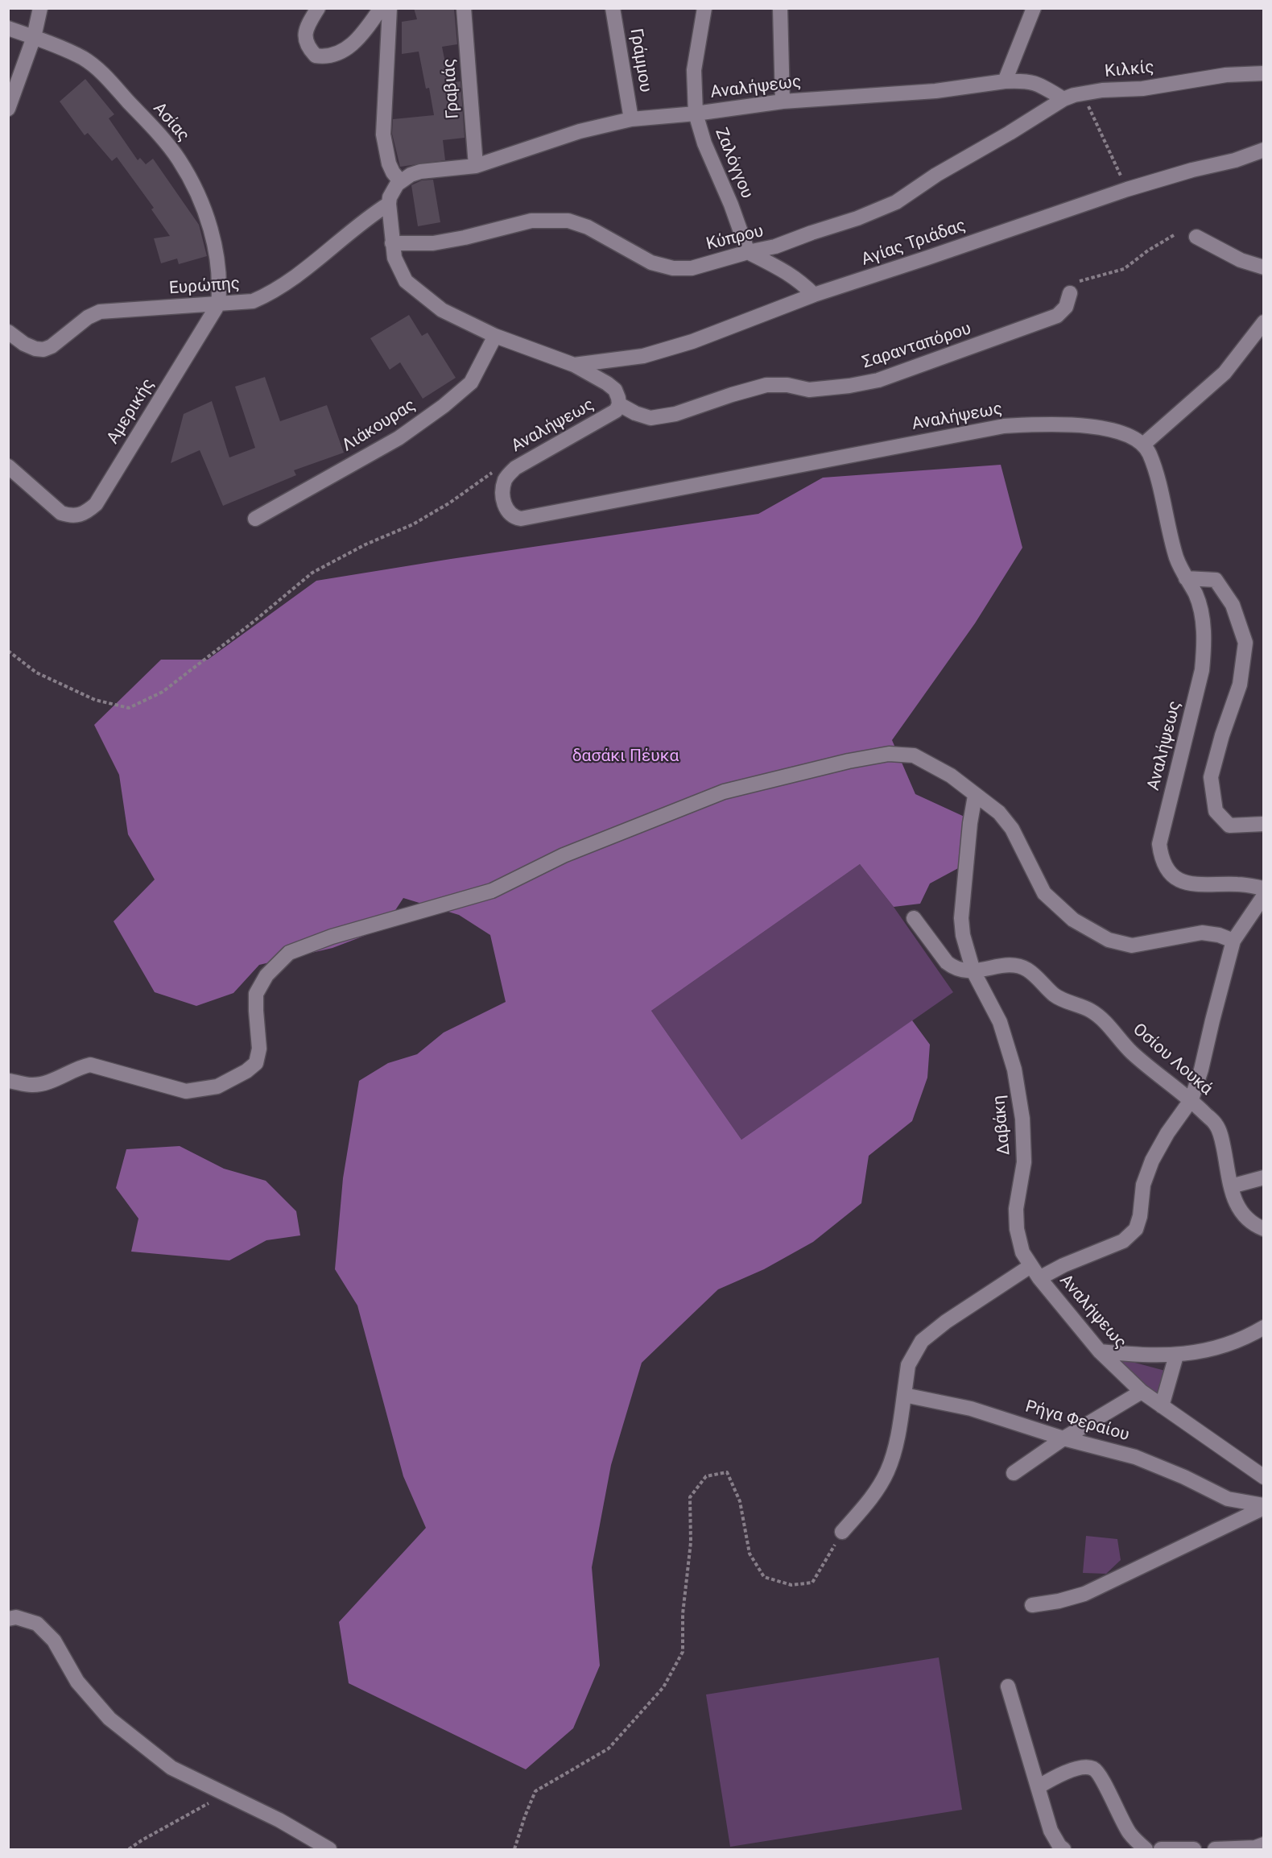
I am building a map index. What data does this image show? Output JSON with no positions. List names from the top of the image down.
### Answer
{
  "streets": {
    "street": [
      "Γράμμου",
      "Κιλκίς",
      "Αναλήψεως",
      "Γραβιάς",
      "Ασίας",
      "Ζαλόγγου",
      "Κύπρου",
      "Αγίας Τριάδας",
      "Ευρώπης",
      "Σαρανταπόρου",
      "Αμερικής",
      "Λιάκουρας",
      "Οσίου Λουκά",
      "Δαβάκη",
      "Ρήγα Φεραίου"
    ]
  },
  "crossings": [
    ["Γράμμου", "Αναλήψεως"],
    ["Κιλκίς", "Κύπρου"],
    ["Αναλήψεως", "Γραβιάς"],
    ["Αναλήψεως", "Ζαλόγγου"],
    ["Αναλήψεως", "Κύπρου"],
    ["Αναλήψεως", "Αγίας Τριάδας"],
    ["Αναλήψεως", "Ευρώπης"],
    ["Αναλήψεως", "Σαρανταπόρου"],
    ["Αναλήψεως", "Λιάκουρας"],
    ["Αναλήψεως", "Οσίου Λουκά"],
    ["Αναλήψεως", "Δαβάκη"],
    ["Ασίας", "Ευρώπης"],
    ["Ασίας", "Αμερικής"],
    ["Ζαλόγγου", "Κύπρου"],
    ["Ευρώπης", "Αμερικής"],
    ["Οσίου Λουκά", "Δαβάκη"]
  ],
  "parks": ["δασάκι Πέυκα"]
}
